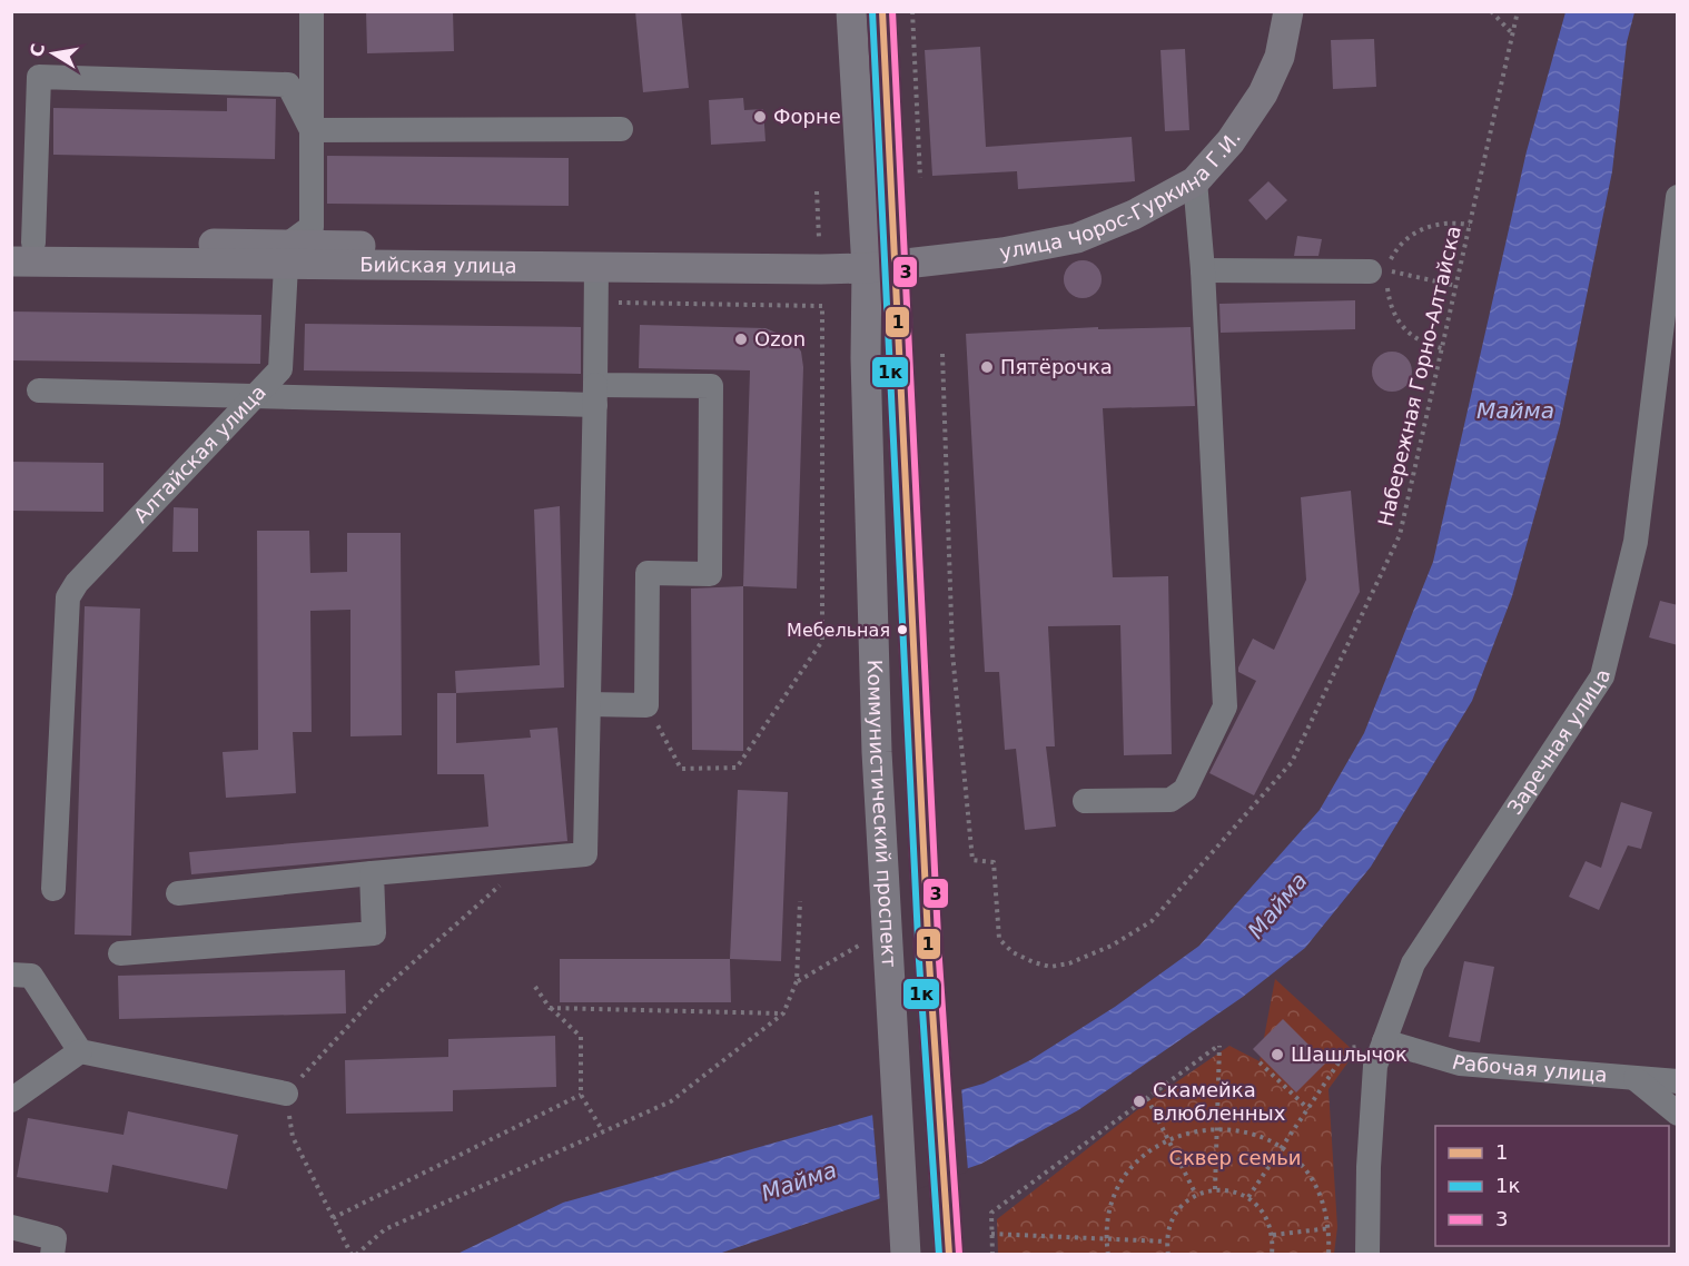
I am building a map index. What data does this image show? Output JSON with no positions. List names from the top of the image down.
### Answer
{
  "streets": {
    "main road": ["улица Чорос-Гуркина Г.И.", "Бийская улица", "Коммунистический проспект"],
    "street": ["Алтайская улица", "Заречная улица", "Рабочая улица"],
    "path": ["Набережная Горно-Алтайска"]
  },
  "crossings": [
    ["улица Чорос-Гуркина Г.И.", "Бийская улица"],
    ["улица Чорос-Гуркина Г.И.", "Коммунистический проспект"],
    ["Бийская улица", "Алтайская улица"],
    ["Бийская улица", "Коммунистический проспект"],
    ["Заречная улица", "Рабочая улица"]
  ],
  "water": ["Майма"],
  "parks": ["Сквер семьи"],
  "places": [
    "Форне",
    "Ozon",
    "Пятёрочка",
    "Мебельная",
    "Шашлычок",
    "Скамейка влюбленных"
  ],
  "lines": ["transit line 1", "transit line 1к", "transit line 3"],
  "legend": ["1", "1к", "3"],
  "north": "left"
}
